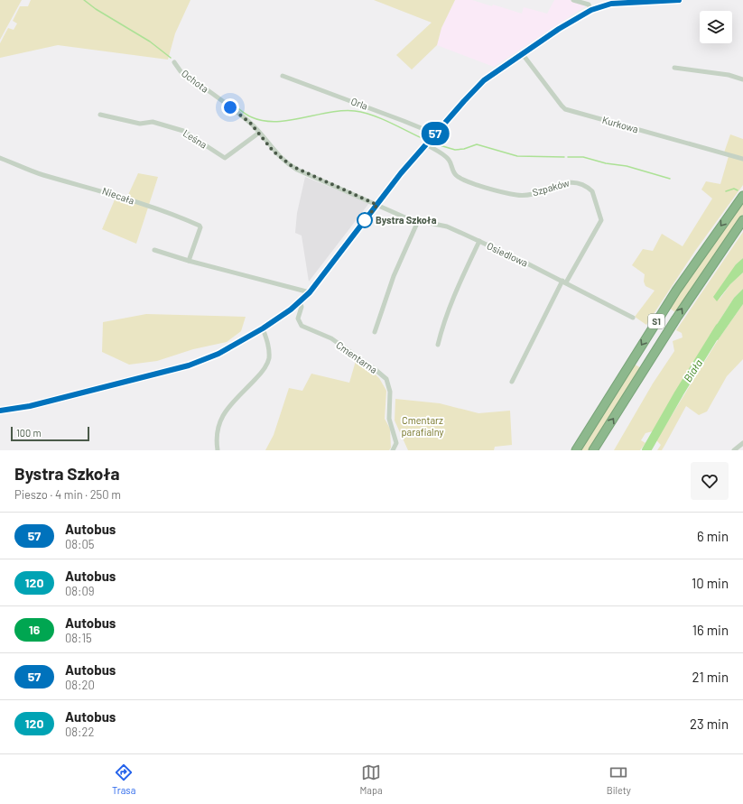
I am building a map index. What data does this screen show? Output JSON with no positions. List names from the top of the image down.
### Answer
{
  "streets": {
    "highway": ["S1"],
    "street": [
      "Ochota",
      "Orla",
      "Kurkowa",
      "Leśna",
      "Szpaków",
      "Niecała",
      "Osiedlowa",
      "Cmentarna"
    ]
  },
  "crossings": [
    ["Ochota", "Leśna"],
    ["Ochota", "Osiedlowa"],
    ["Szpaków", "Osiedlowa"]
  ],
  "water": ["Biała"],
  "parks": ["Cmentarz parafialny"],
  "places": ["Bystra Szkoła"],
  "lines": ["bus line 57"],
  "scale_bar": "100 m",
  "page": {
    "on_map": "57",
    "scale": "100 m",
    "heading": ["Bystra Szkoła", "Pieszo · 4 min · 250 m"],
    "list": [
      {
        "mark": "57",
        "name": "Autobus",
        "note": "08:05",
        "value": "6 min"
      },
      {
        "mark": "120",
        "name": "Autobus",
        "note": "08:09",
        "value": "10 min"
      },
      {
        "mark": "16",
        "name": "Autobus",
        "note": "08:15",
        "value": "16 min"
      },
      {
        "mark": "57",
        "name": "Autobus",
        "note": "08:20",
        "value": "21 min"
      },
      {
        "mark": "120",
        "name": "Autobus",
        "note": "08:22",
        "value": "23 min"
      }
    ],
    "tabs": ["Trasa", "Mapa", "Bilety"]
  }
}
